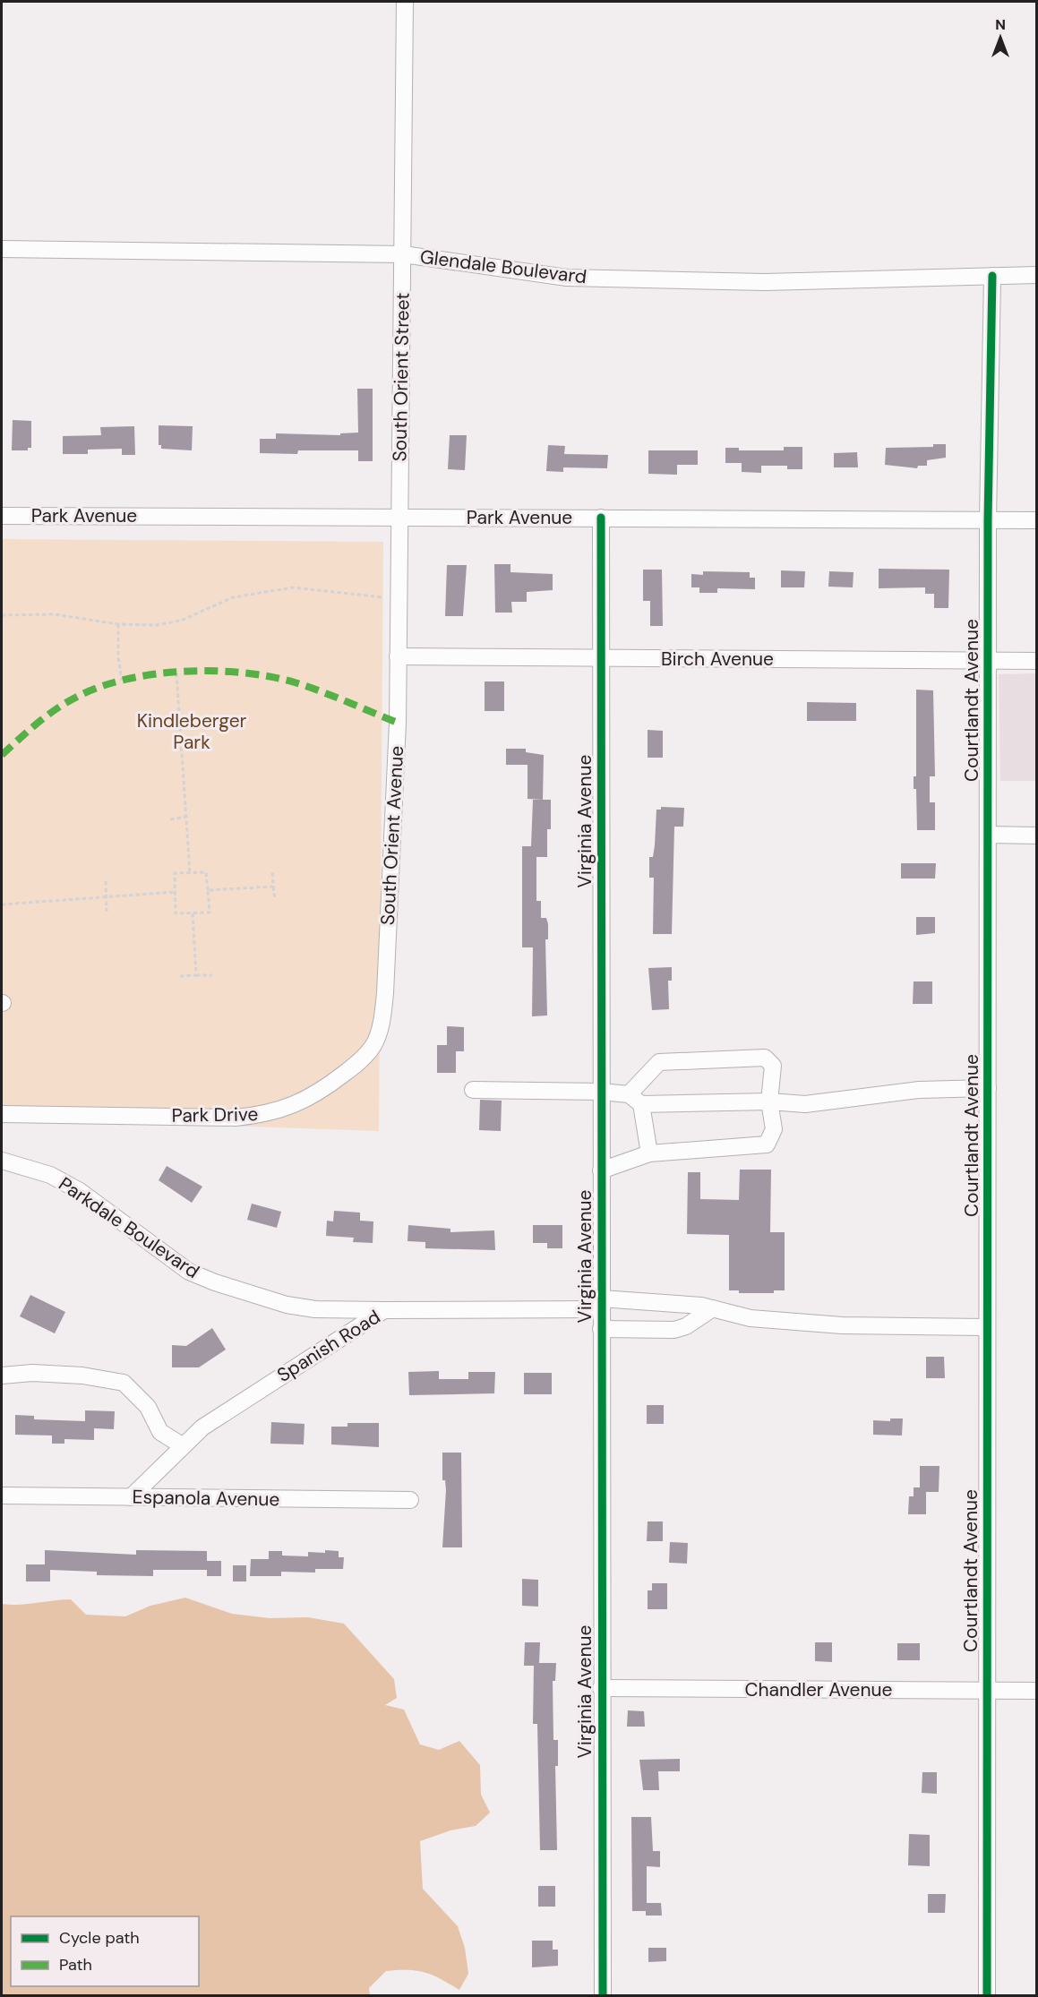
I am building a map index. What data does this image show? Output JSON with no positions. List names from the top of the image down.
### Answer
{
  "streets": {
    "street": [
      "Glendale Boulevard",
      "South Orient Street",
      "Park Avenue",
      "Birch Avenue",
      "Courtlandt Avenue",
      "Virginia Avenue",
      "South Orient Avenue",
      "Park Drive",
      "Parkdale Boulevard",
      "Spanish Road",
      "Espanola Avenue",
      "Chandler Avenue"
    ]
  },
  "crossings": [
    ["Glendale Boulevard", "South Orient Street"],
    ["Glendale Boulevard", "Courtlandt Avenue"],
    ["South Orient Street", "Park Avenue"],
    ["South Orient Street", "Birch Avenue"],
    ["South Orient Street", "South Orient Avenue"],
    ["Park Avenue", "Courtlandt Avenue"],
    ["Park Avenue", "Virginia Avenue"],
    ["Birch Avenue", "Courtlandt Avenue"],
    ["Birch Avenue", "Virginia Avenue"],
    ["Birch Avenue", "South Orient Avenue"],
    ["Courtlandt Avenue", "Spanish Road"],
    ["Courtlandt Avenue", "Chandler Avenue"],
    ["Virginia Avenue", "Spanish Road"],
    ["Virginia Avenue", "Chandler Avenue"],
    ["South Orient Avenue", "Park Drive"],
    ["Parkdale Boulevard", "Spanish Road"],
    ["Spanish Road", "Espanola Avenue"]
  ],
  "parks": ["Kindleberger Park"],
  "legend": ["Cycle path", "Path"],
  "north": "top"
}
